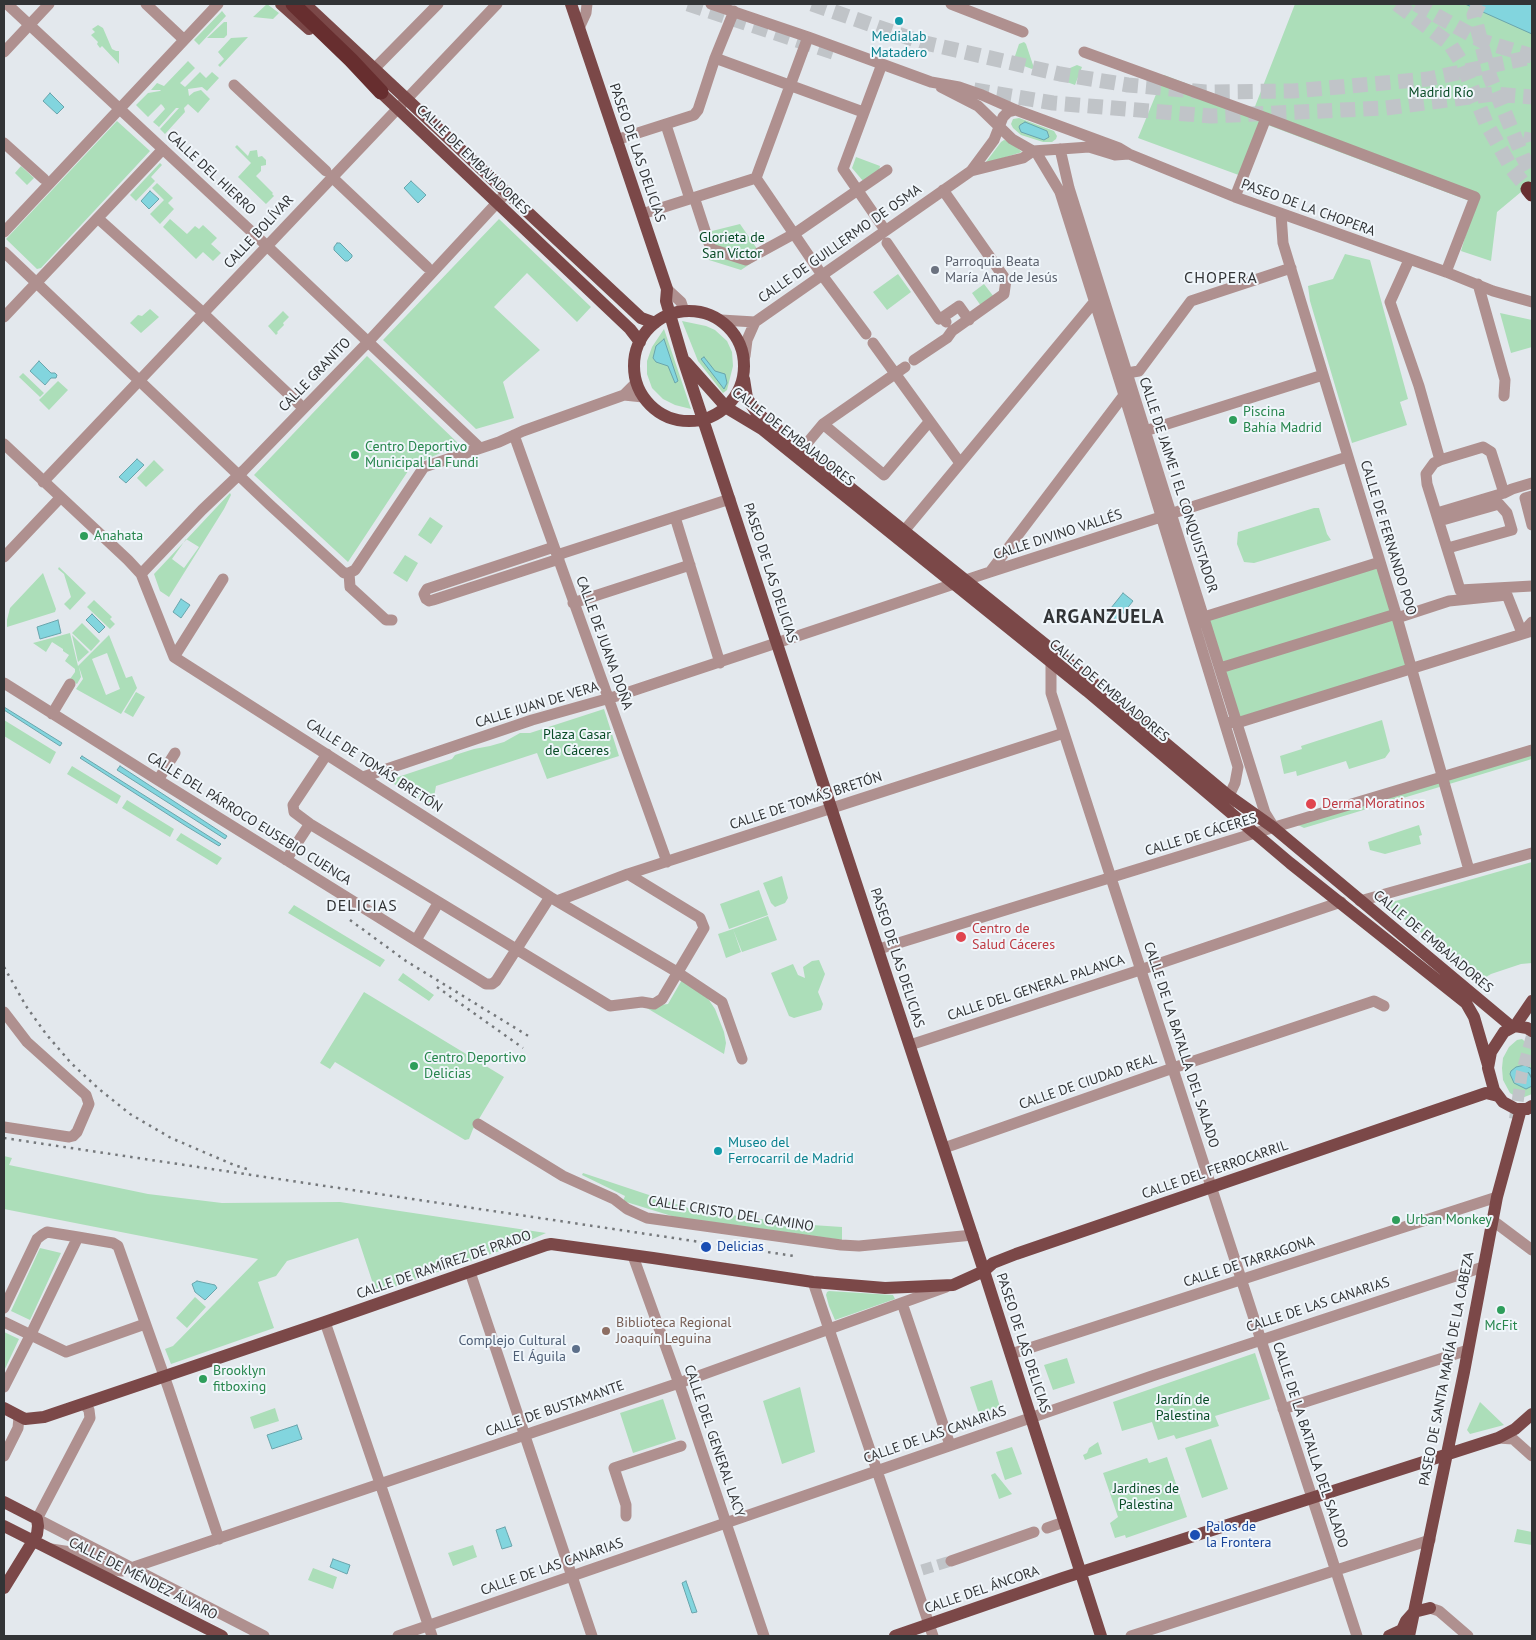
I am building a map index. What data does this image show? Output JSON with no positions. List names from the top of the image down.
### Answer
{
  "streets": {
    "main road": [
      "PASEO DE LAS DELICIAS",
      "CALLE DE EMBAJADORES",
      "CALLE DEL FERROCARRIL",
      "CALLE DE RAMÍREZ DE PRADO",
      "PASEO DE SANTA MARÍA DE LA CABEZA",
      "CALLE DE BUSTAMANTE",
      "CALLE DE MÉNDEZ ÁLVARO",
      "CALLE DEL ÁNCORA"
    ],
    "street": [
      "CALLE DEL HIERRO",
      "PASEO DE LA CHOPERA",
      "CALLE BOLÍVAR",
      "CALLE DE GUILLERMO DE OSMA",
      "CALLE GRANITO",
      "CALLE DE JAIME I EL CONQUISTADOR",
      "CALLE DIVINO VALLÉS",
      "CALLE DE FERNANDO POO",
      "CALLE DE JUANA DOÑA",
      "CALLE JUAN DE VERA",
      "CALLE DE TOMÁS BRETÓN",
      "CALLE DEL PÁRROCO EUSEBIO CUENCA",
      "CALLE DE CÁCERES",
      "CALLE DEL GENERAL PALANCA",
      "CALLE DE LA BATALLA DEL SALADO",
      "CALLE DE CIUDAD REAL",
      "CALLE CRISTO DEL CAMINO",
      "CALLE DE TARRAGONA",
      "CALLE DE LAS CANARIAS",
      "CALLE DEL GENERAL LACY"
    ]
  },
  "crossings": [
    ["PASEO DE LAS DELICIAS", "CALLE DE EMBAJADORES"],
    ["PASEO DE LAS DELICIAS", "CALLE DIVINO VALLÉS"],
    ["PASEO DE LAS DELICIAS", "CALLE JUAN DE VERA"],
    ["PASEO DE LAS DELICIAS", "CALLE DE TOMÁS BRETÓN"],
    ["PASEO DE LAS DELICIAS", "CALLE DE CÁCERES"],
    ["PASEO DE LAS DELICIAS", "CALLE DEL GENERAL PALANCA"],
    ["PASEO DE LAS DELICIAS", "CALLE DE CIUDAD REAL"],
    ["PASEO DE LAS DELICIAS", "CALLE DEL FERROCARRIL"],
    ["PASEO DE LAS DELICIAS", "CALLE CRISTO DEL CAMINO"],
    ["PASEO DE LAS DELICIAS", "CALLE DE TARRAGONA"],
    ["PASEO DE LAS DELICIAS", "CALLE DE LAS CANARIAS"],
    ["PASEO DE LAS DELICIAS", "CALLE DE BUSTAMANTE"],
    ["PASEO DE LAS DELICIAS", "CALLE DEL ÁNCORA"],
    ["CALLE DE EMBAJADORES", "CALLE BOLÍVAR"],
    ["CALLE DE EMBAJADORES", "CALLE DE GUILLERMO DE OSMA"],
    ["CALLE DE EMBAJADORES", "CALLE GRANITO"],
    ["CALLE DE EMBAJADORES", "CALLE DE JAIME I EL CONQUISTADOR"],
    ["CALLE DE EMBAJADORES", "CALLE DIVINO VALLÉS"],
    ["CALLE DE EMBAJADORES", "CALLE DE CÁCERES"],
    ["CALLE DE EMBAJADORES", "CALLE DEL GENERAL PALANCA"],
    ["CALLE DE EMBAJADORES", "CALLE DE LA BATALLA DEL SALADO"],
    ["CALLE DE EMBAJADORES", "CALLE DEL FERROCARRIL"],
    ["CALLE DEL HIERRO", "CALLE BOLÍVAR"],
    ["CALLE DEL HIERRO", "CALLE GRANITO"],
    ["PASEO DE LA CHOPERA", "CALLE DE GUILLERMO DE OSMA"],
    ["PASEO DE LA CHOPERA", "CALLE DE JAIME I EL CONQUISTADOR"],
    ["PASEO DE LA CHOPERA", "CALLE DE FERNANDO POO"],
    ["CALLE DE GUILLERMO DE OSMA", "CALLE DE JAIME I EL CONQUISTADOR"],
    ["CALLE DE JAIME I EL CONQUISTADOR", "CALLE DIVINO VALLÉS"],
    ["CALLE DE JAIME I EL CONQUISTADOR", "CALLE DE CÁCERES"],
    ["CALLE DIVINO VALLÉS", "CALLE DE FERNANDO POO"],
    ["CALLE DIVINO VALLÉS", "CALLE JUAN DE VERA"],
    ["CALLE DE FERNANDO POO", "CALLE DE CÁCERES"],
    ["CALLE DE JUANA DOÑA", "CALLE JUAN DE VERA"],
    ["CALLE DE JUANA DOÑA", "CALLE DE TOMÁS BRETÓN"],
    ["CALLE JUAN DE VERA", "CALLE DE TOMÁS BRETÓN"],
    ["CALLE DE TOMÁS BRETÓN", "CALLE DEL PÁRROCO EUSEBIO CUENCA"],
    ["CALLE DE TOMÁS BRETÓN", "CALLE DE LA BATALLA DEL SALADO"],
    ["CALLE DE CÁCERES", "CALLE DE LA BATALLA DEL SALADO"],
    ["CALLE DEL GENERAL PALANCA", "CALLE DE LA BATALLA DEL SALADO"],
    ["CALLE DE LA BATALLA DEL SALADO", "CALLE DE CIUDAD REAL"],
    ["CALLE DE LA BATALLA DEL SALADO", "CALLE DEL FERROCARRIL"],
    ["CALLE DE LA BATALLA DEL SALADO", "CALLE DE TARRAGONA"],
    ["CALLE DE LA BATALLA DEL SALADO", "CALLE DE LAS CANARIAS"],
    ["CALLE DE LA BATALLA DEL SALADO", "CALLE DEL ÁNCORA"],
    ["CALLE DEL FERROCARRIL", "CALLE DE BUSTAMANTE"],
    ["CALLE DE TARRAGONA", "PASEO DE SANTA MARÍA DE LA CABEZA"],
    ["CALLE DE RAMÍREZ DE PRADO", "CALLE DE BUSTAMANTE"],
    ["CALLE DE RAMÍREZ DE PRADO", "CALLE DEL GENERAL LACY"],
    ["CALLE DE LAS CANARIAS", "PASEO DE SANTA MARÍA DE LA CABEZA"],
    ["CALLE DE LAS CANARIAS", "CALLE DEL GENERAL LACY"],
    ["PASEO DE SANTA MARÍA DE LA CABEZA", "CALLE DEL ÁNCORA"],
    ["CALLE DE BUSTAMANTE", "CALLE DEL GENERAL LACY"],
    ["CALLE DE BUSTAMANTE", "CALLE DE MÉNDEZ ÁLVARO"]
  ],
  "districts": ["CHOPERA", "ARGANZUELA", "DELICIAS"],
  "parks": [
    "Madrid Río",
    "Glorieta de San Víctor",
    "Plaza Casar de Cáceres",
    "Jardín de Palestina",
    "Jardines de Palestina"
  ],
  "places": [
    "Medialab Matadero",
    "Parroquia Beata María Ana de Jesús",
    "Piscina Bahía Madrid",
    "Centro Deportivo Municipal La Fundi",
    "Anahata",
    "Derma Moratinos",
    "Centro de Salud Cáceres",
    "Centro Deportivo Delicias",
    "Museo del Ferrocarril de Madrid",
    "Urban Monkey",
    "Delicias",
    "McFit",
    "Biblioteca Regional Joaquín Leguina",
    "Complejo Cultural El Águila",
    "Brooklyn fitboxing",
    "Palos de la Frontera"
  ]
}
